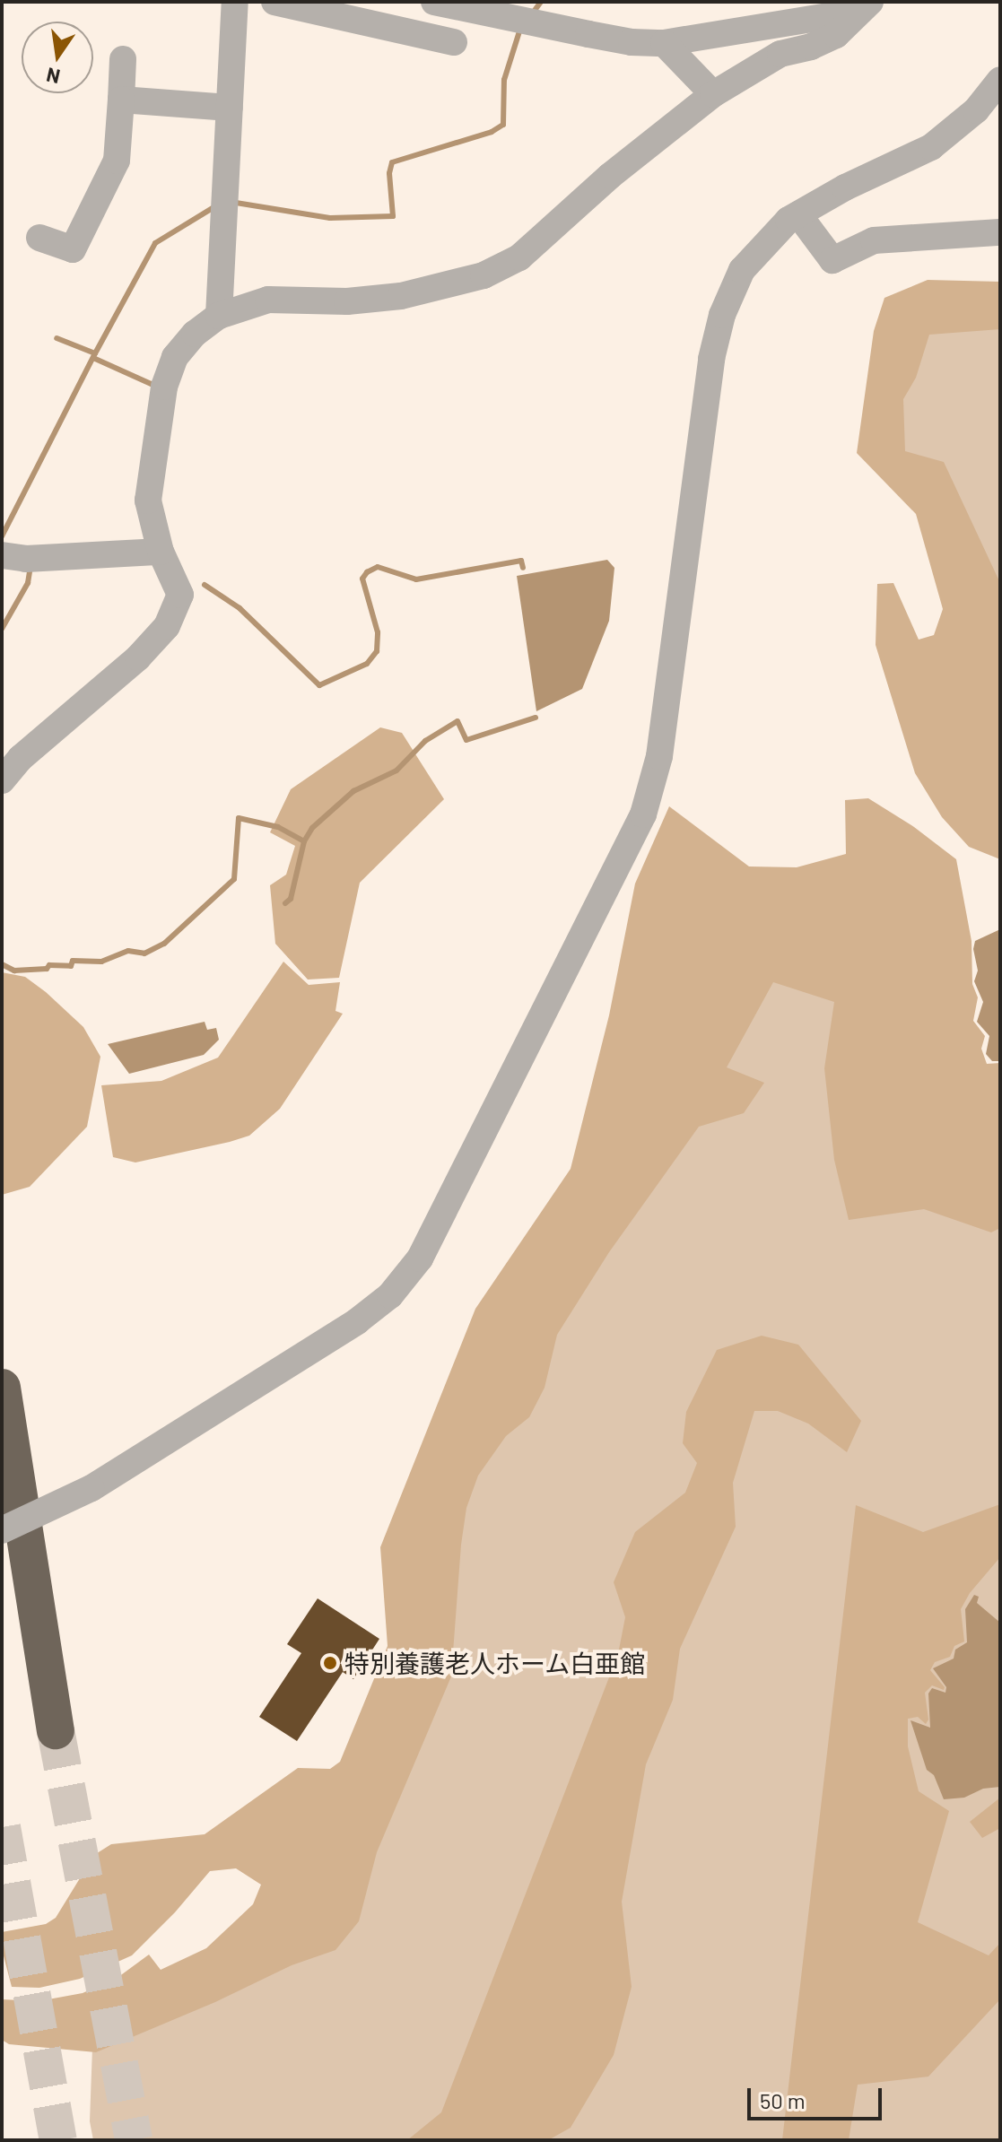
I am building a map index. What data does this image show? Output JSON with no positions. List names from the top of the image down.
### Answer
{
  "places": ["特別養護老人ホーム白亜館"],
  "scale_bar": "50 m",
  "north": "bottom"
}
